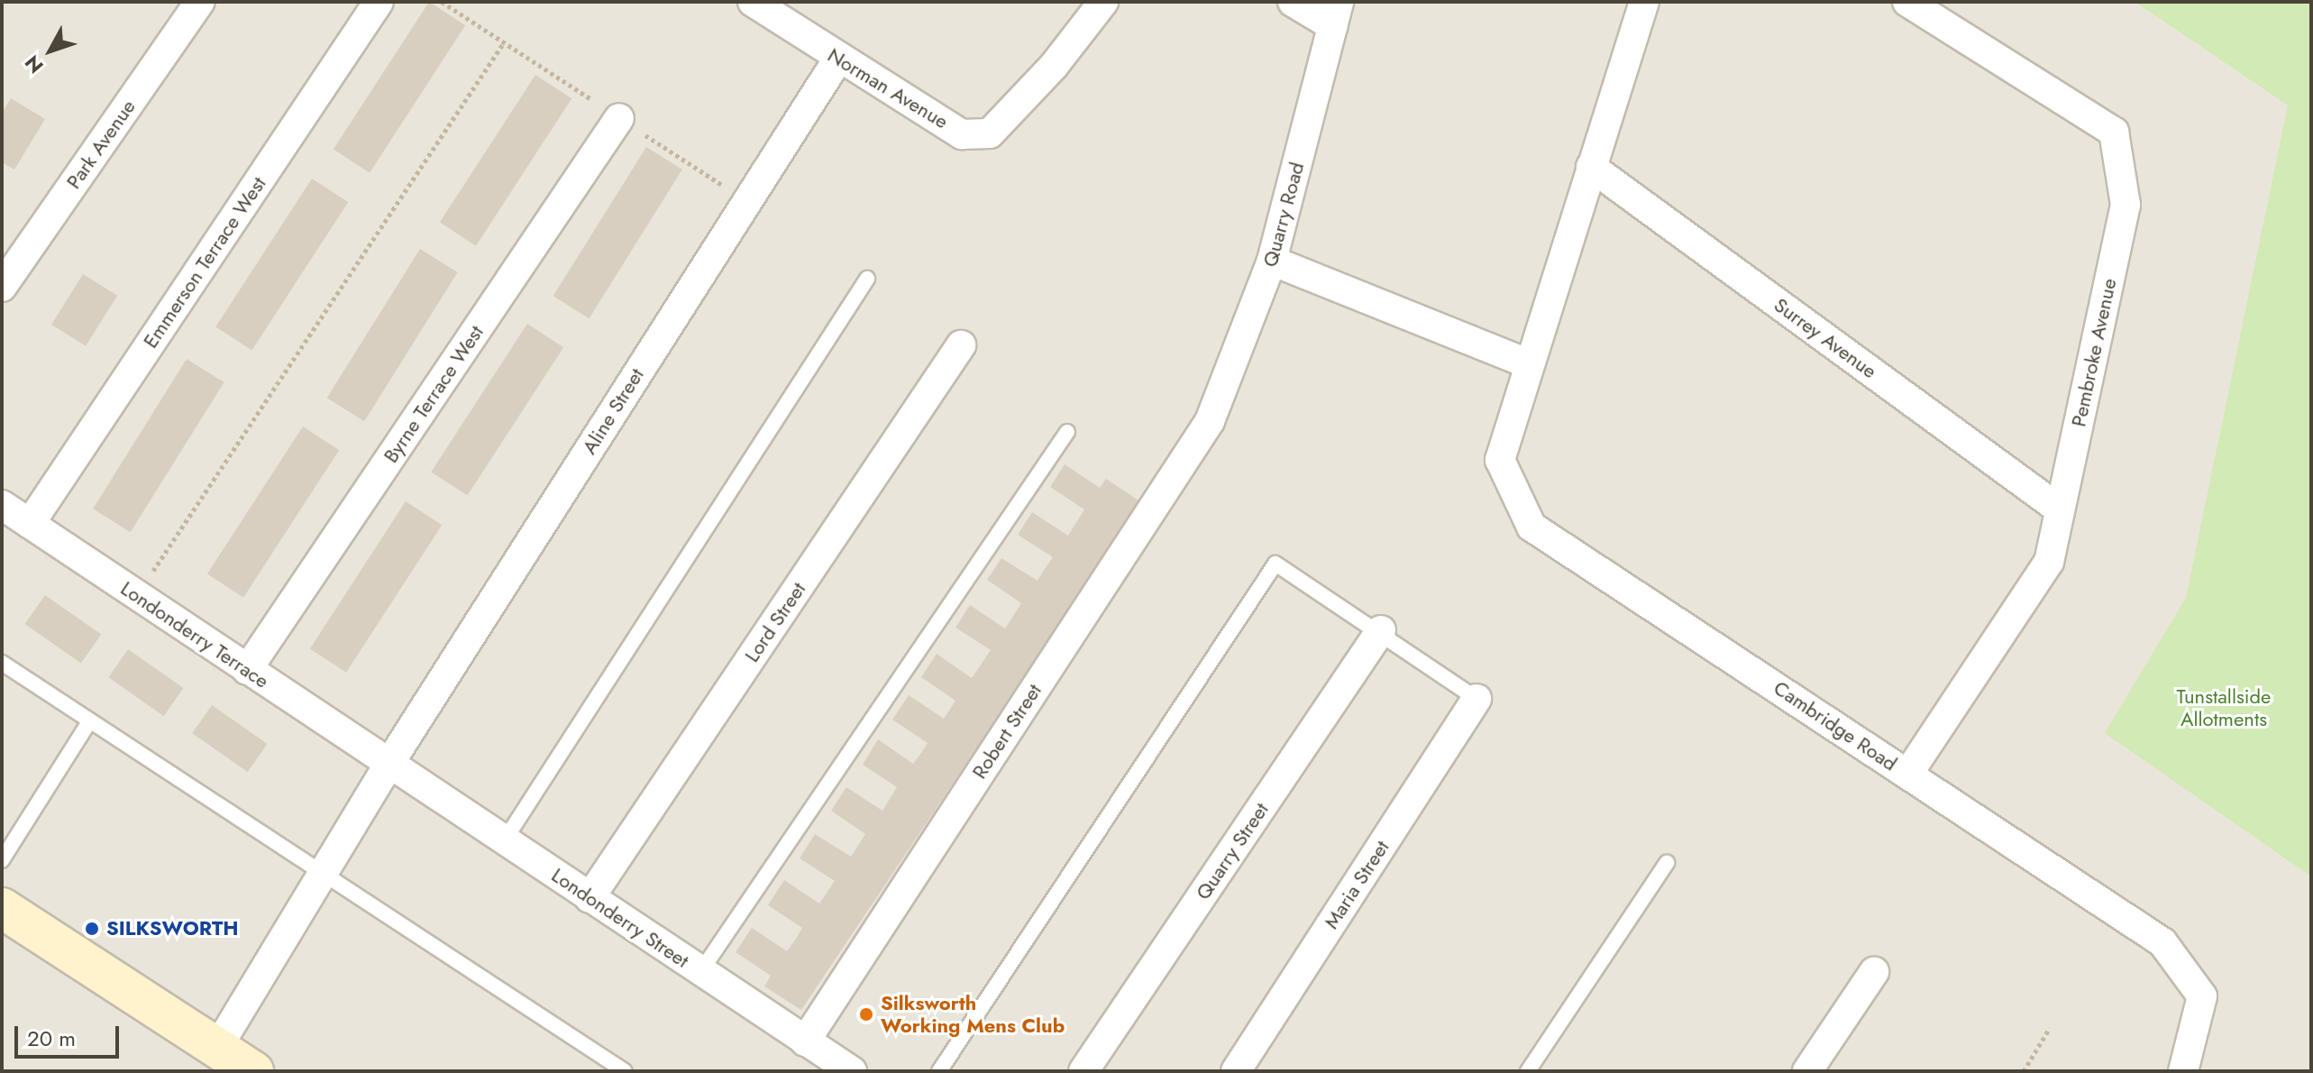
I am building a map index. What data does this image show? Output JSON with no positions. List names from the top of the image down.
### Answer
{
  "streets": {
    "street": [
      "Norman Avenue",
      "Park Avenue",
      "Quarry Road",
      "Emmerson Terrace West",
      "Surrey Avenue",
      "Pembroke Avenue",
      "Byrne Terrace West",
      "Aline Street",
      "Lord Street",
      "Londonderry Terrace",
      "Cambridge Road",
      "Robert Street",
      "Quarry Street",
      "Maria Street",
      "Londonderry Street"
    ]
  },
  "crossings": [
    ["Norman Avenue", "Aline Street"],
    ["Quarry Road", "Robert Street"],
    ["Emmerson Terrace West", "Londonderry Terrace"],
    ["Surrey Avenue", "Pembroke Avenue"],
    ["Pembroke Avenue", "Cambridge Road"],
    ["Byrne Terrace West", "Londonderry Terrace"],
    ["Aline Street", "Londonderry Terrace"],
    ["Aline Street", "Londonderry Street"],
    ["Lord Street", "Londonderry Street"],
    ["Londonderry Terrace", "Londonderry Street"],
    ["Robert Street", "Londonderry Street"]
  ],
  "parks": ["Tunstallside Allotments"],
  "places": ["SILKSWORTH", "Silksworth Working Mens Club"],
  "scale_bar": "20 m",
  "north": "bottom left"
}
